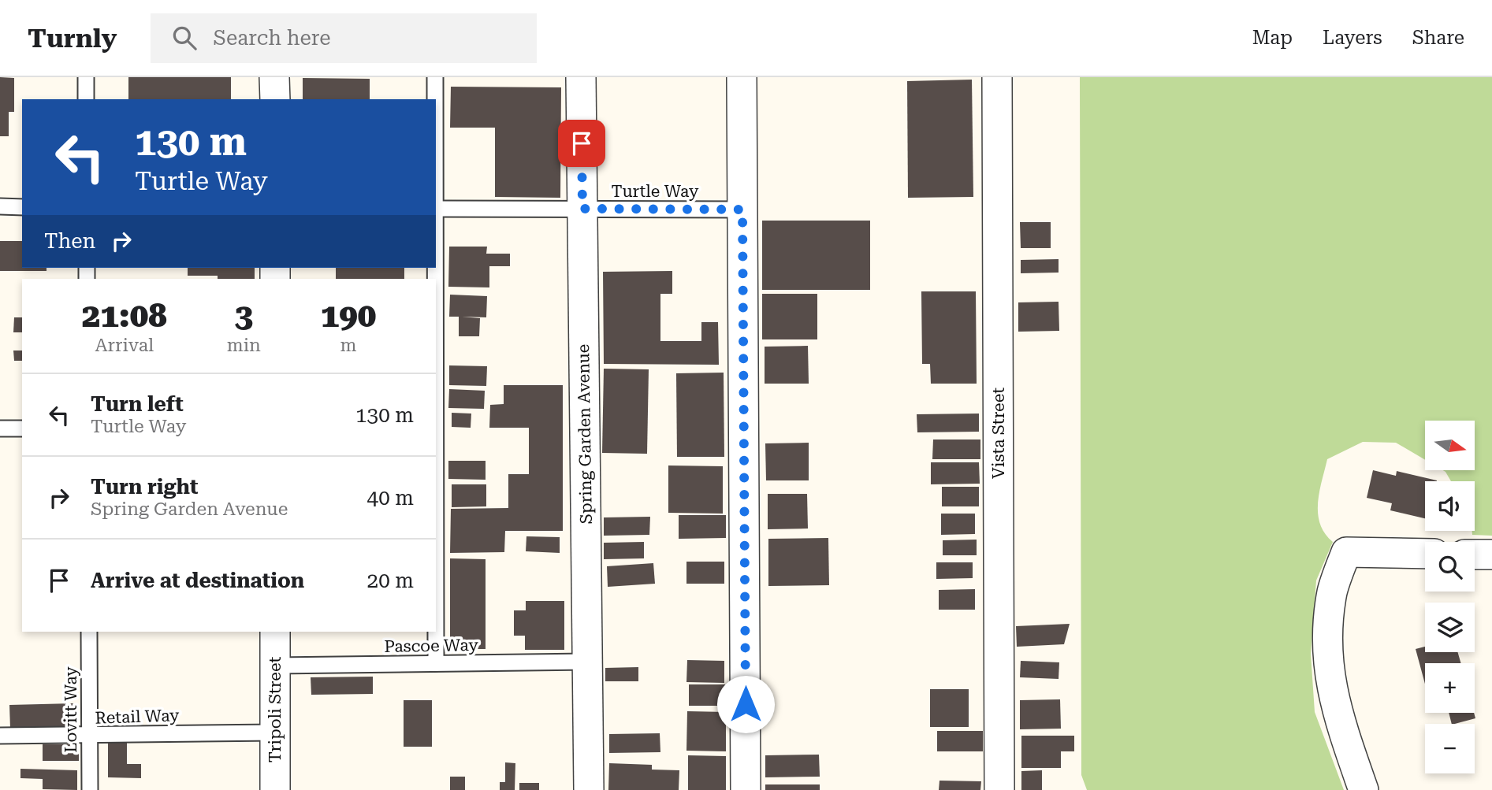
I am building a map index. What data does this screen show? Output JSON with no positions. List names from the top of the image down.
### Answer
{
  "streets": {
    "street": ["Vista Street", "Spring Garden Avenue", "Tripoli Street"],
    "lane": [
      "Turtle Way",
      "Pascoe Way",
      "Lovitt Way",
      "Retail Way"
    ]
  },
  "crossings": [
    ["Turtle Way", "Spring Garden Avenue"],
    ["Spring Garden Avenue", "Pascoe Way"],
    ["Pascoe Way", "Tripoli Street"],
    ["Lovitt Way", "Retail Way"],
    ["Tripoli Street", "Retail Way"]
  ],
  "north": "right",
  "page": {
    "header": "Turnly",
    "search": "Search here",
    "nav": ["Map", "Layers", "Share"],
    "turn": ["130 m", "Turtle Way"],
    "then": "Then",
    "eta": [
      "21:08",
      "Arrival",
      "3",
      "min",
      "190",
      "m"
    ],
    "list": [
      {
        "name": "Turn left",
        "note": "Turtle Way",
        "value": "130 m"
      },
      {
        "name": "Turn right",
        "note": "Spring Garden Avenue",
        "value": "40 m"
      },
      {
        "name": "Arrive at destination",
        "value": "20 m"
      }
    ],
    "map_buttons": ["+", "−"]
  }
}
